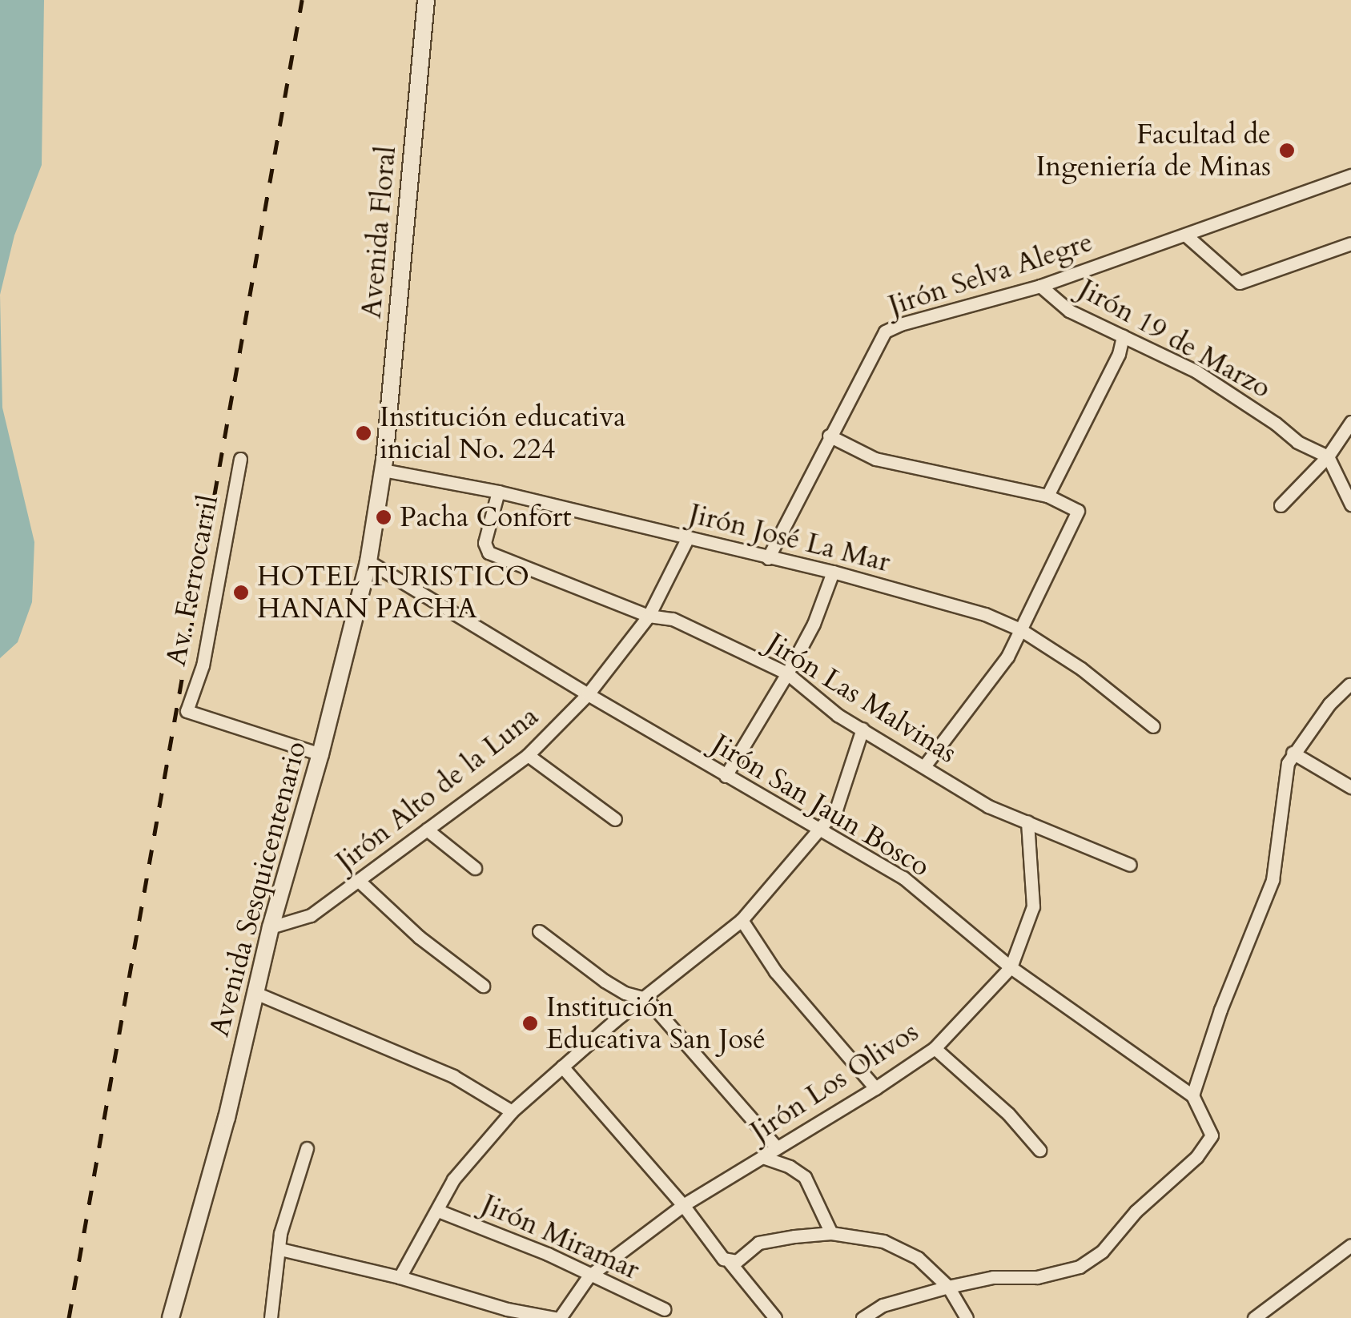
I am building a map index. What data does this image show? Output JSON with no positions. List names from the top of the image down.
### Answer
{
  "streets": {
    "street": [
      "Avenida Floral",
      "Jirón Selva Alegre",
      "Jirón 19 de Marzo",
      "Jirón José La Mar",
      "Av. Ferrocarril",
      "Jirón Las Malvinas",
      "Jirón Alto de la Luna",
      "Jirón San Jaun Bosco",
      "Avenida Sesquicentenario",
      "Jirón Los Olivos",
      "Jirón Miramar"
    ]
  },
  "crossings": [
    ["Avenida Floral", "Jirón José La Mar"],
    ["Avenida Floral", "Avenida Sesquicentenario"],
    ["Jirón Selva Alegre", "Jirón 19 de Marzo"],
    ["Jirón Selva Alegre", "Jirón José La Mar"],
    ["Jirón José La Mar", "Jirón Las Malvinas"],
    ["Jirón José La Mar", "Jirón Alto de la Luna"],
    ["Jirón José La Mar", "Avenida Sesquicentenario"],
    ["Av. Ferrocarril", "Avenida Sesquicentenario"],
    ["Jirón Las Malvinas", "Jirón Alto de la Luna"],
    ["Jirón Las Malvinas", "Jirón Los Olivos"],
    ["Jirón Alto de la Luna", "Jirón San Jaun Bosco"],
    ["Jirón Alto de la Luna", "Avenida Sesquicentenario"],
    ["Jirón San Jaun Bosco", "Avenida Sesquicentenario"],
    ["Jirón San Jaun Bosco", "Jirón Los Olivos"],
    ["Jirón Los Olivos", "Jirón Miramar"]
  ],
  "places": [
    "Facultad de Ingeniería de Minas",
    "Institución educativa inicial No. 224",
    "Pacha Confort",
    "HOTEL TURISTICO HANAN PACHA",
    "Institución Educativa San José"
  ]
}
